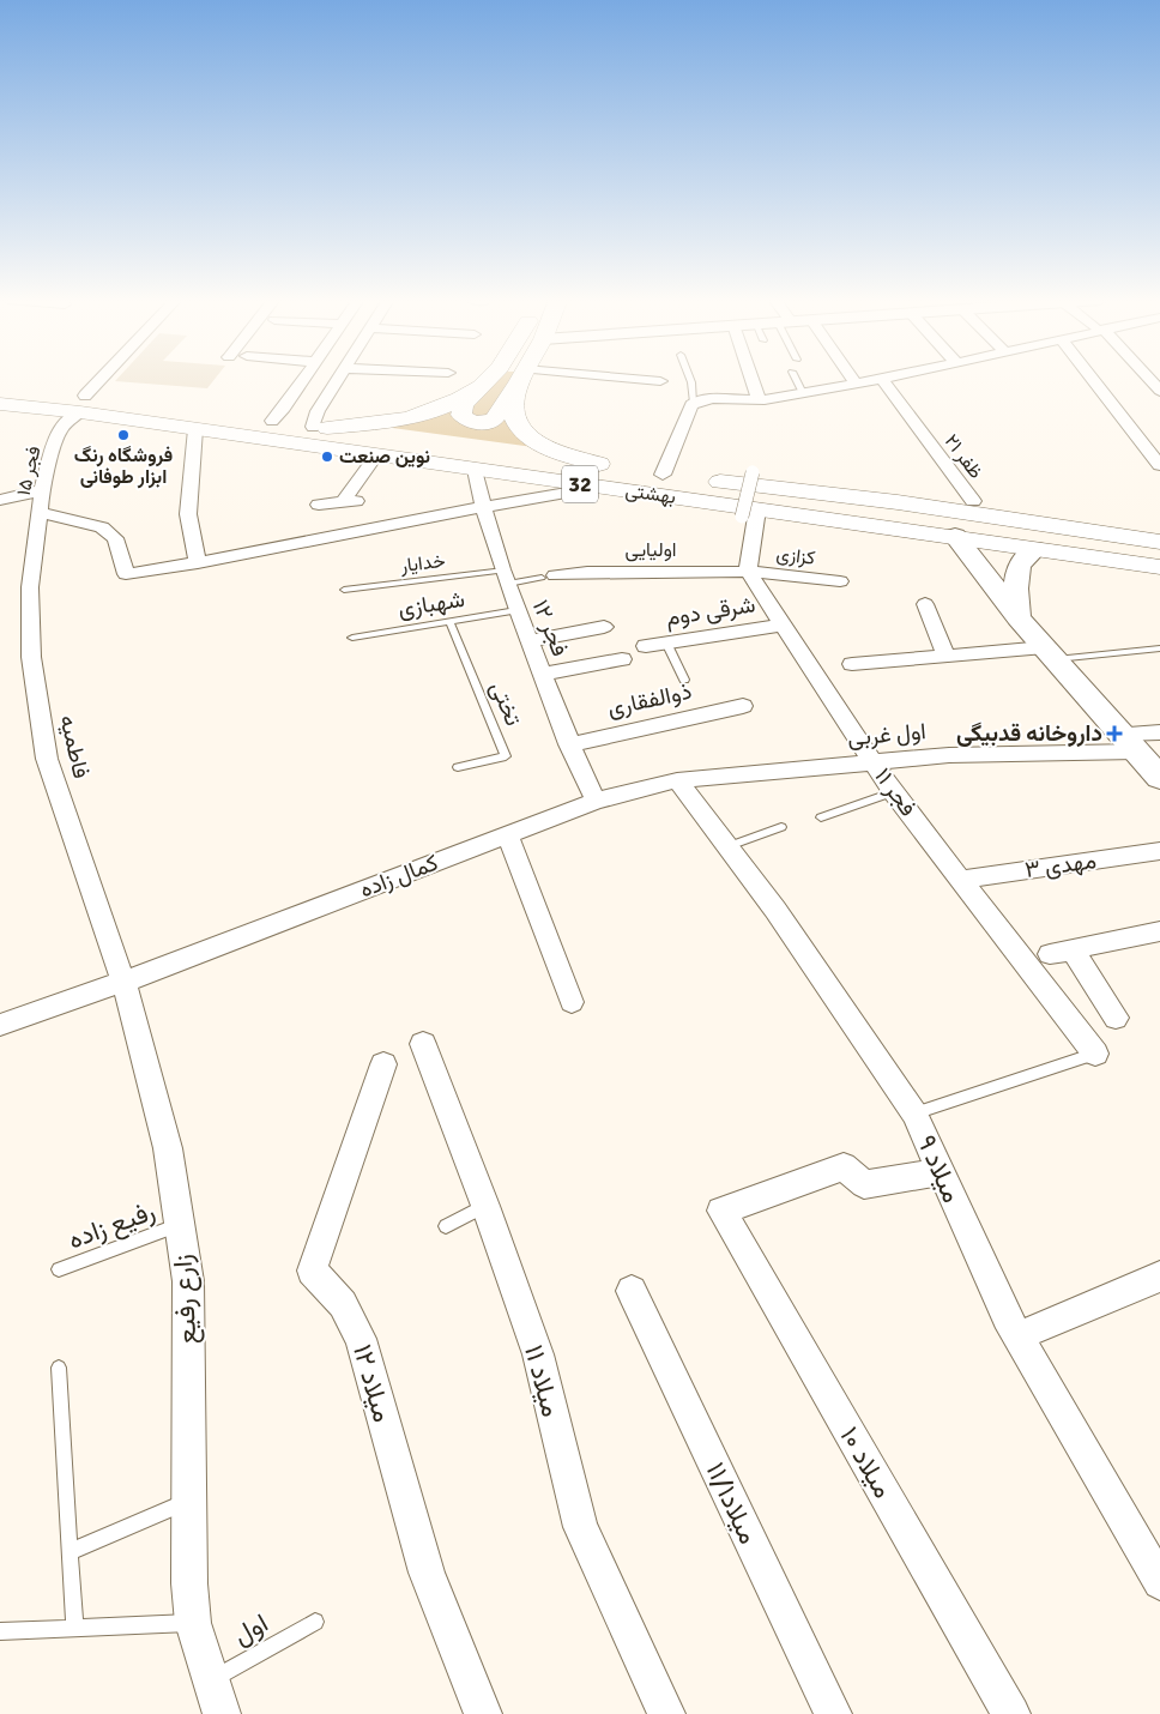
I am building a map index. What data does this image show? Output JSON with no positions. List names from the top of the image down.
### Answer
{
  "streets": {
    "main road": ["32", "بهشتی"],
    "street": [
      "ظفر ۲۱",
      "فجر ۱۵",
      "اولیایی",
      "کزازی",
      "شرقی دوم",
      "فجر ۱۲",
      "ذوالفقاری",
      "اول غربی",
      "فاطمیه",
      "فجر ۱۱",
      "مهدی ۳",
      "کمال زاده",
      "میلاد ۹",
      "زارع رفیع",
      "میلاد ۱۱",
      "میلاد ۱۲",
      "میلاد ۱۰",
      "میلاد۱۱/۱"
    ],
    "lane": [
      "خدایار",
      "شهبازی",
      "تختی",
      "رفیع زاده",
      "اول"
    ]
  },
  "crossings": [
    ["فجر ۱۵", "بهشتی"],
    ["فجر ۱۵", "فاطمیه"],
    ["بهشتی", "فجر ۱۲"],
    ["اولیایی", "کزازی"],
    ["اولیایی", "خدایار"],
    ["اولیایی", "فجر ۱۱"],
    ["کزازی", "فجر ۱۱"],
    ["خدایار", "فجر ۱۲"],
    ["شهبازی", "فجر ۱۲"],
    ["شهبازی", "تختی"],
    ["شرقی دوم", "فجر ۱۱"],
    ["فجر ۱۲", "ذوالفقاری"],
    ["فجر ۱۲", "کمال زاده"],
    ["اول غربی", "فجر ۱۱"],
    ["اول غربی", "کمال زاده"],
    ["اول غربی", "میلاد ۹"],
    ["فاطمیه", "کمال زاده"],
    ["فاطمیه", "زارع رفیع"],
    ["فجر ۱۱", "مهدی ۳"],
    ["کمال زاده", "میلاد ۹"],
    ["کمال زاده", "زارع رفیع"],
    ["میلاد ۹", "میلاد ۱۰"],
    ["رفیع زاده", "زارع رفیع"],
    ["زارع رفیع", "اول"]
  ],
  "places": {
    "other": ["فروشگاه رنگ ابزار طوفانی", "نوین صنعت"],
    "health": ["داروخانه قدبیگی"]
  }
}
